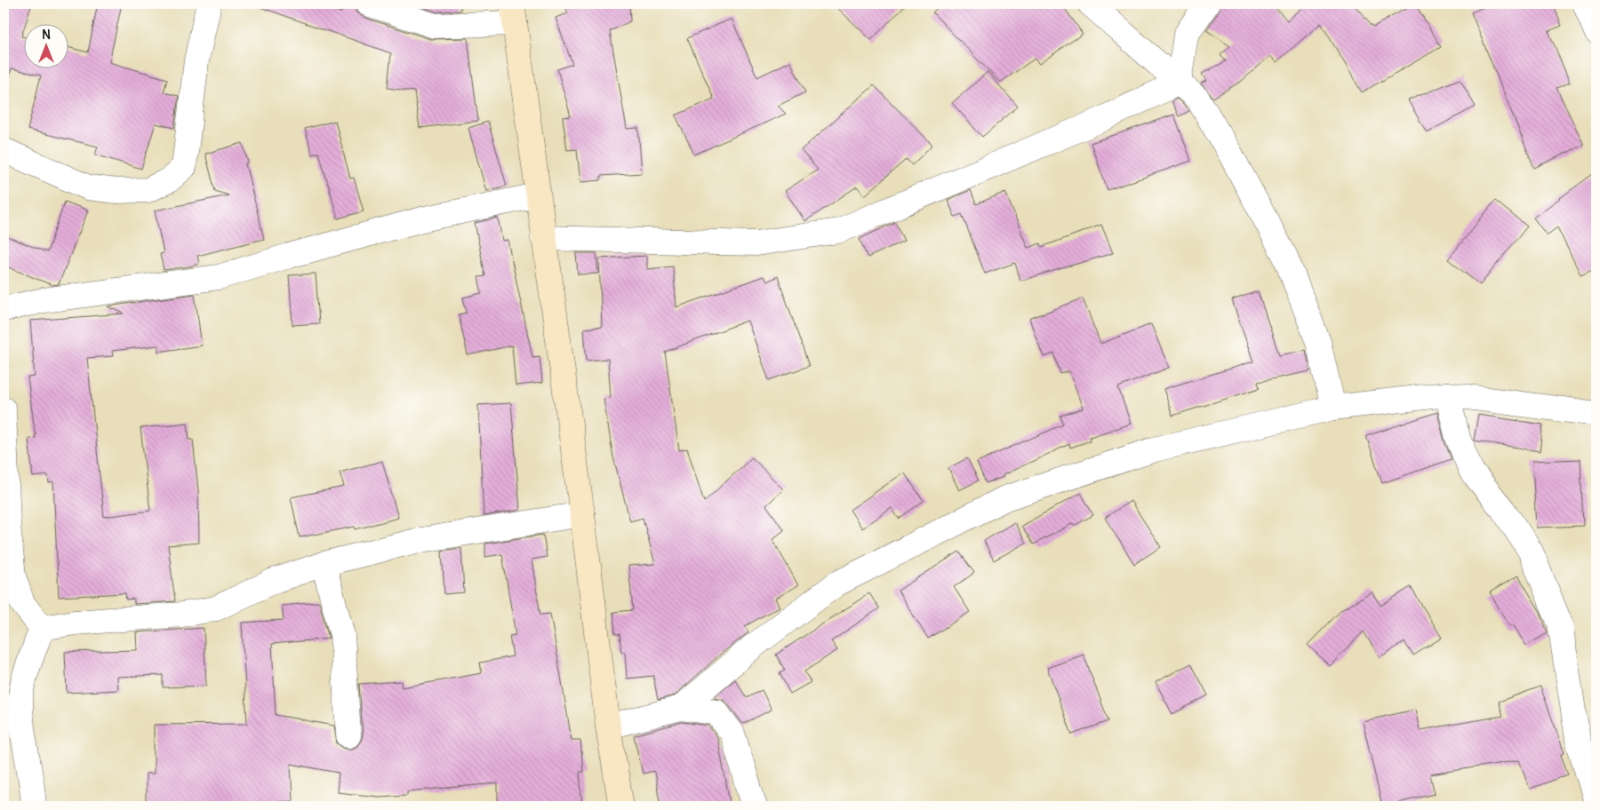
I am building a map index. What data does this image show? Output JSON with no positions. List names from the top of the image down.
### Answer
{
  "north": "top"
}
